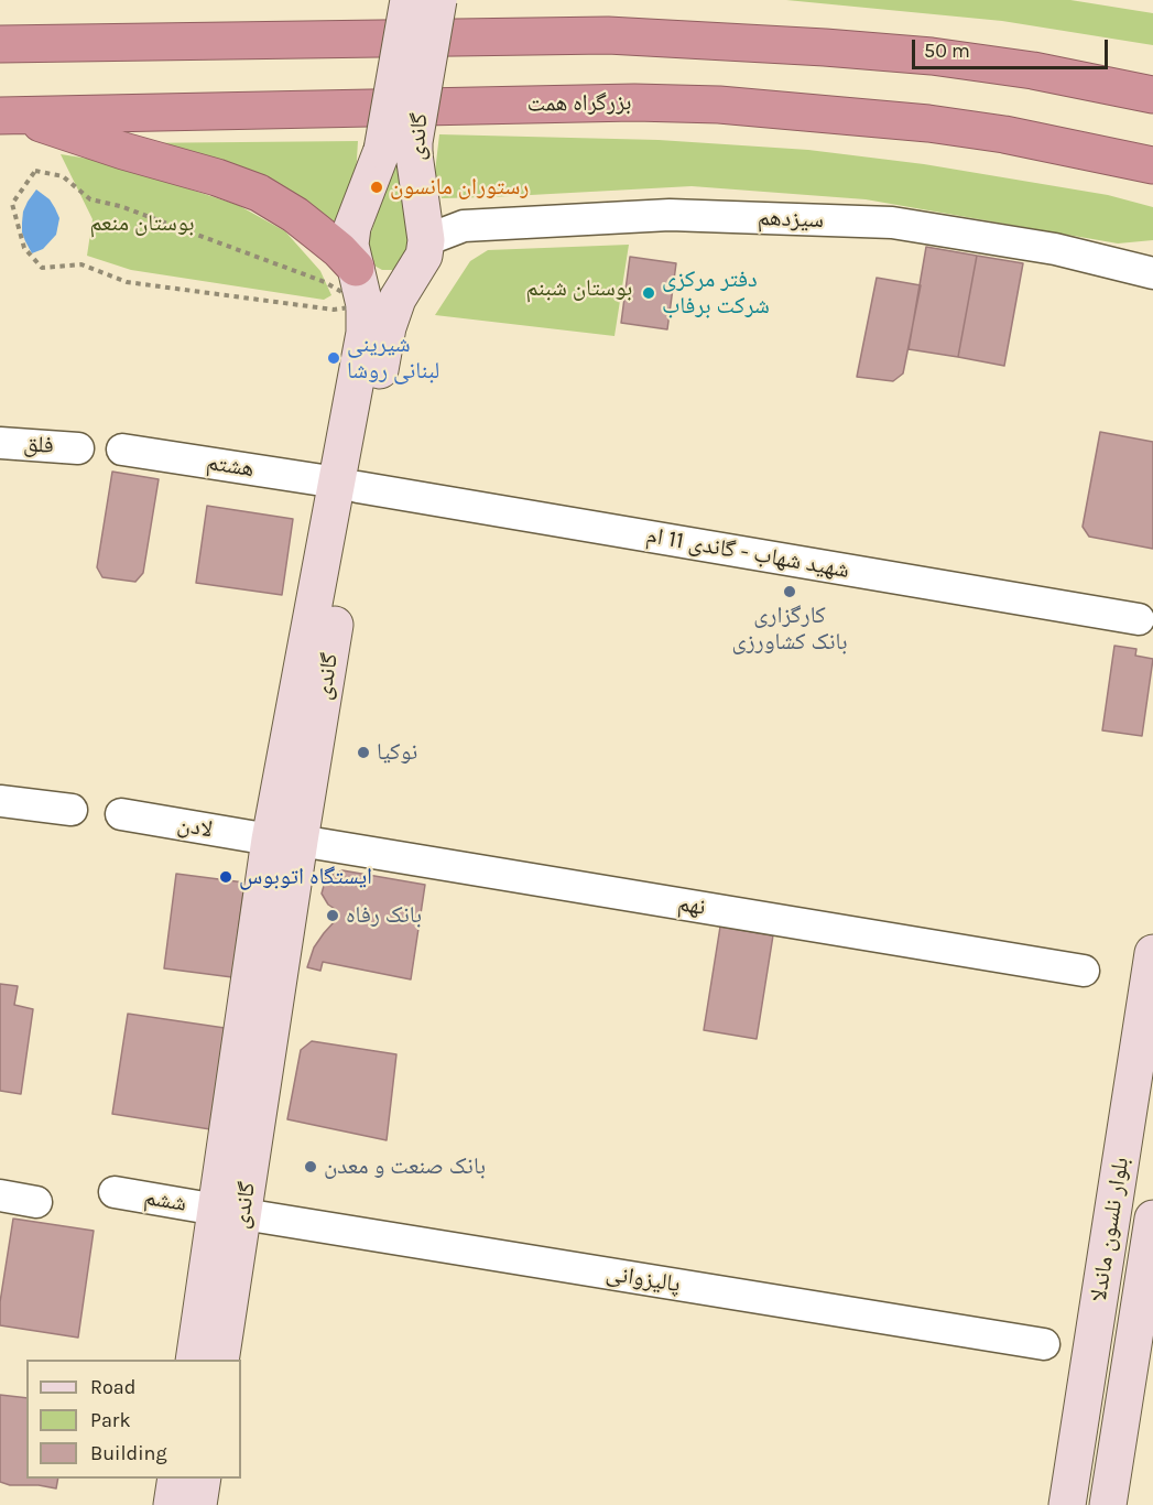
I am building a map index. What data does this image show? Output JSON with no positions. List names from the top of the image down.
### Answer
{
  "streets": {
    "highway": ["بزرگراه همت"],
    "main road": ["گاندی", "بلوار نلسون ماندلا"],
    "street": [
      "سیزدهم",
      "فلق",
      "هشتم",
      "شهید شهاب - گاندی 11 ام",
      "لادن",
      "نهم",
      "ششم",
      "پالیزوانی"
    ]
  },
  "crossings": [
    ["گاندی", "سیزدهم"],
    ["گاندی", "هشتم"],
    ["گاندی", "شهید شهاب - گاندی 11 ام"],
    ["گاندی", "لادن"],
    ["گاندی", "نهم"],
    ["گاندی", "ششم"],
    ["گاندی", "پالیزوانی"],
    ["هشتم", "شهید شهاب - گاندی 11 ام"],
    ["لادن", "نهم"],
    ["ششم", "پالیزوانی"]
  ],
  "parks": ["بوستان منعم", "بوستان شبنم"],
  "places": [
    "رستوران مانسون",
    "دفتر مرکزی شرکت برفاب",
    "شیرینی لبنانی روشا",
    "کارگزاری بانک کشاورزی",
    "نوکیا",
    "ایستگاه اتوبوس",
    "بانک رفاه",
    "بانک صنعت و معدن"
  ],
  "legend": ["Road", "Park", "Building"],
  "scale_bar": "50 m"
}
